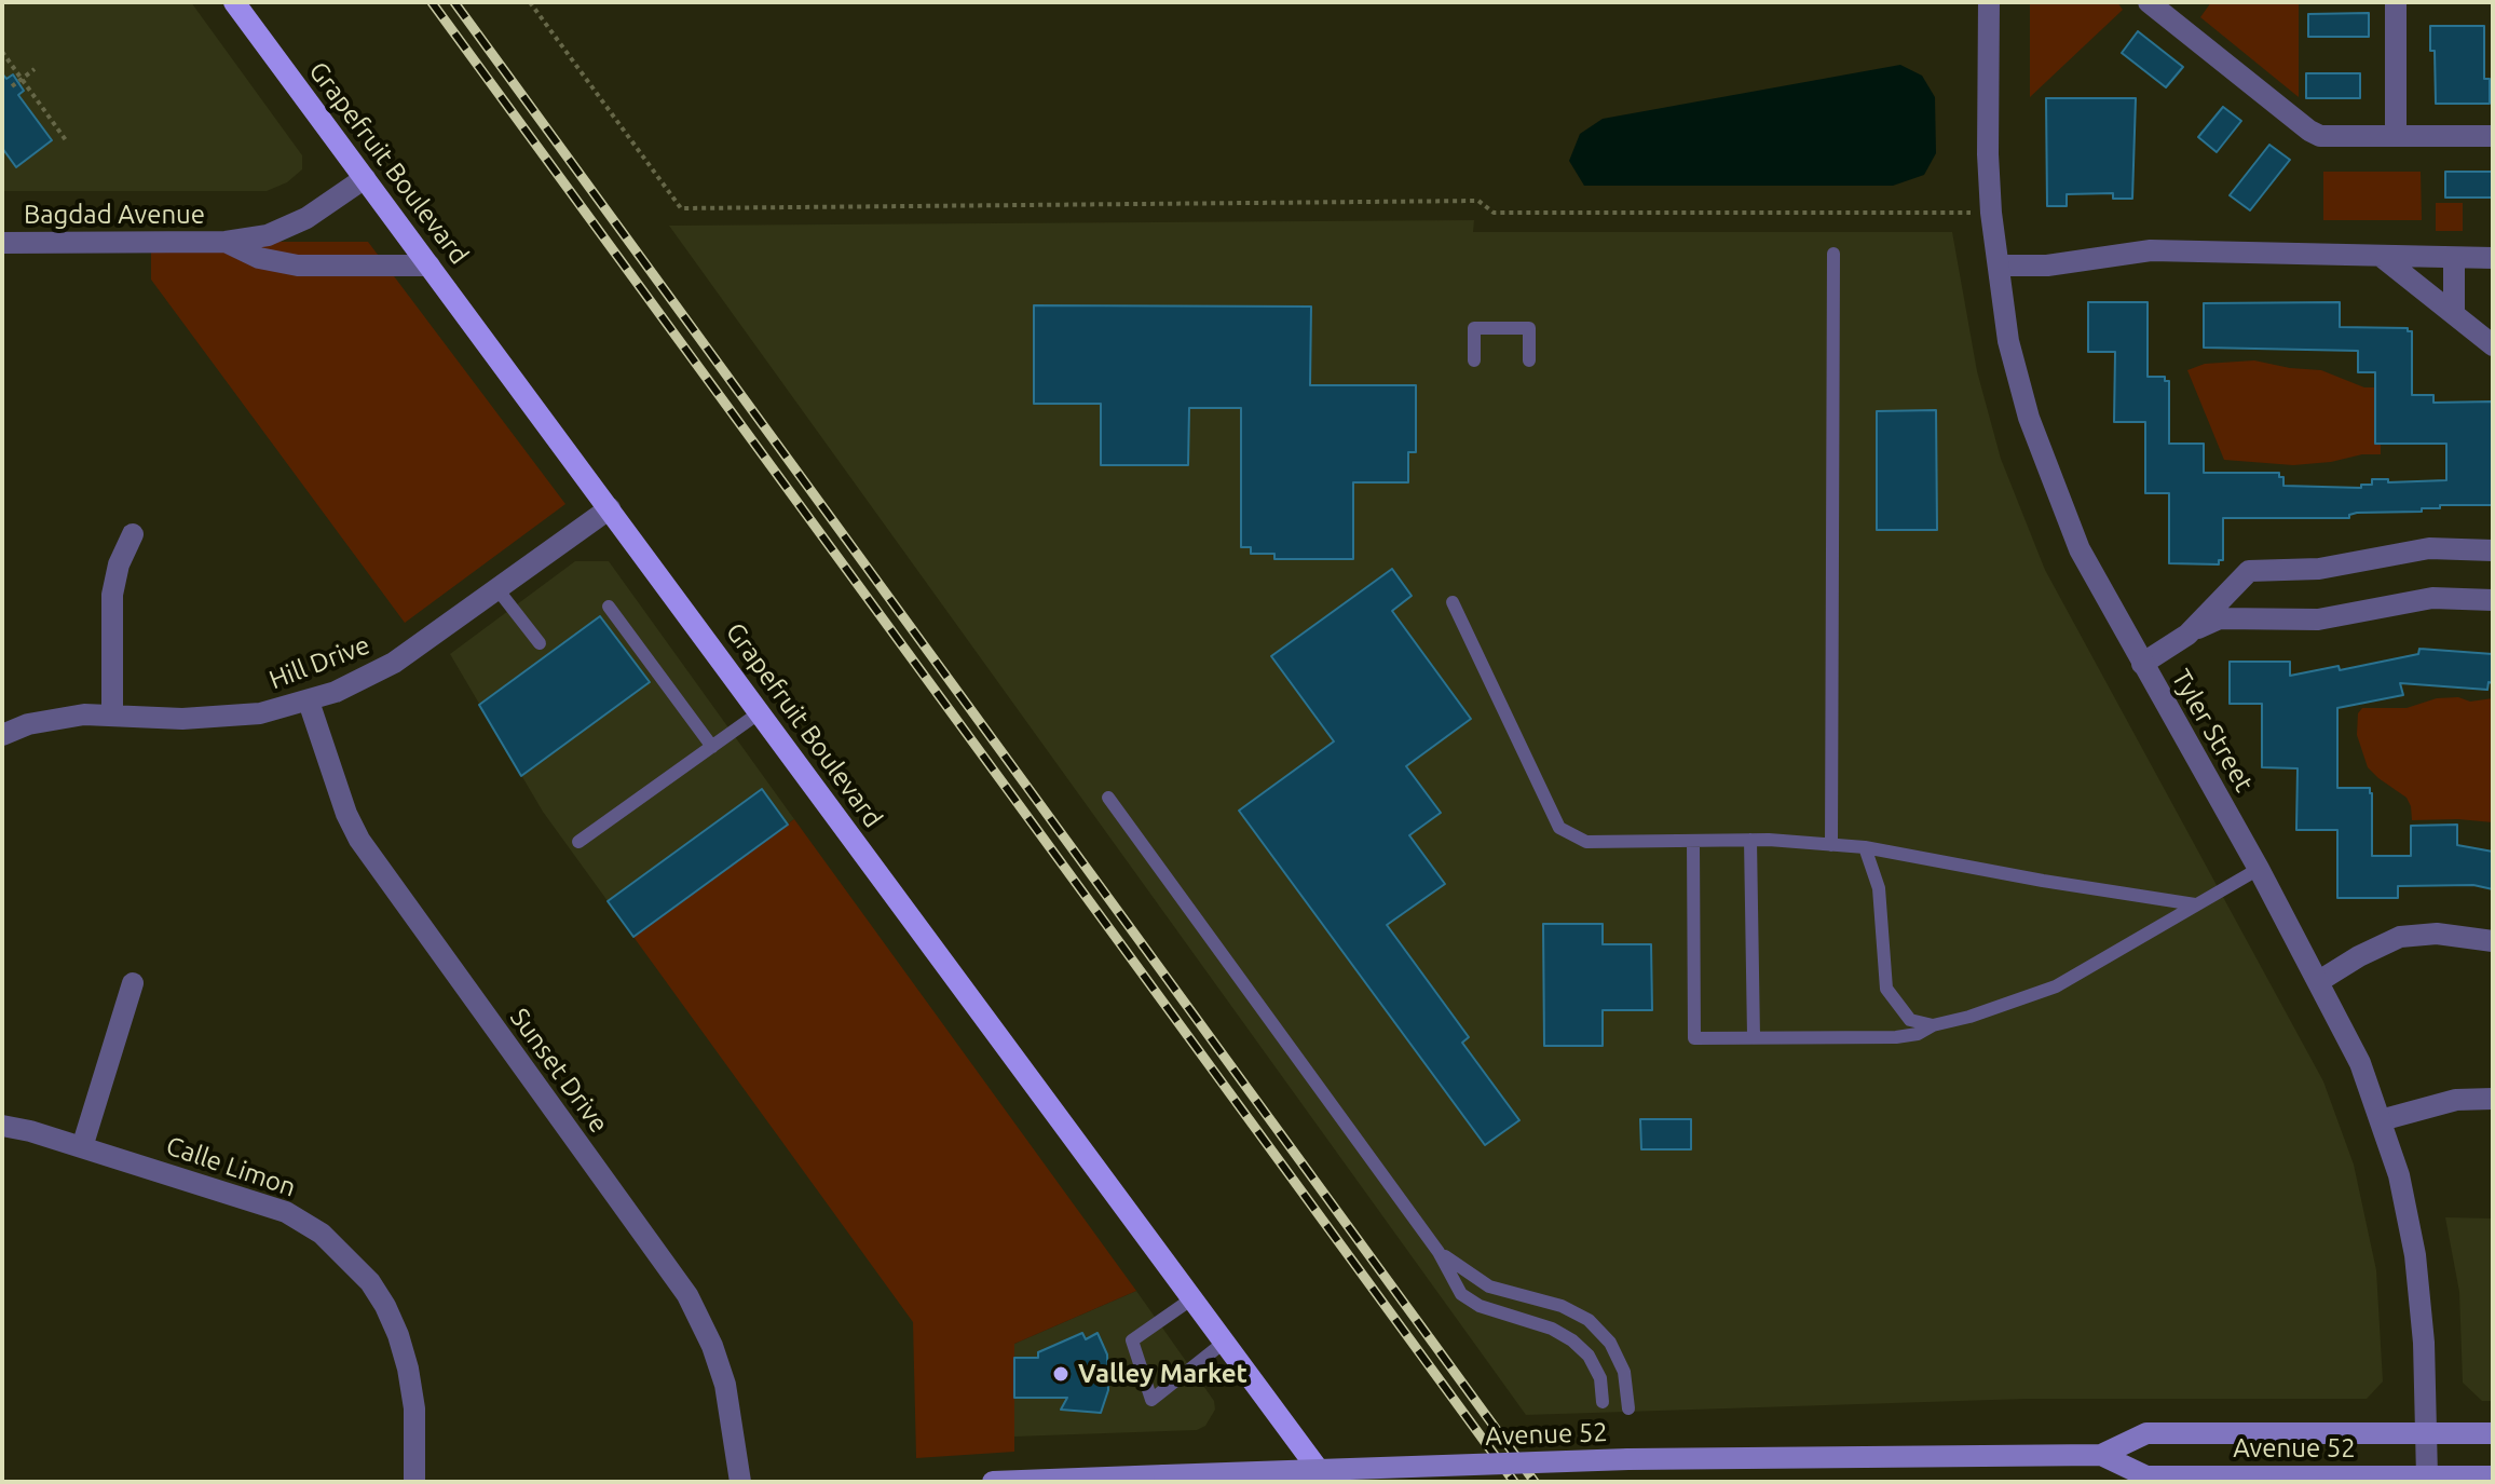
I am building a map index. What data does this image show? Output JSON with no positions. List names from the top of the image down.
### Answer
{
  "streets": {
    "main road": ["Grapefruit Boulevard", "Avenue 52"],
    "street": [
      "Bagdad Avenue",
      "Hill Drive",
      "Tyler Street",
      "Sunset Drive",
      "Calle Limon"
    ]
  },
  "crossings": [
    ["Grapefruit Boulevard", "Bagdad Avenue"],
    ["Grapefruit Boulevard", "Hill Drive"],
    ["Hill Drive", "Sunset Drive"],
    ["Tyler Street", "Avenue 52"]
  ],
  "places": ["Valley Market"]
}
